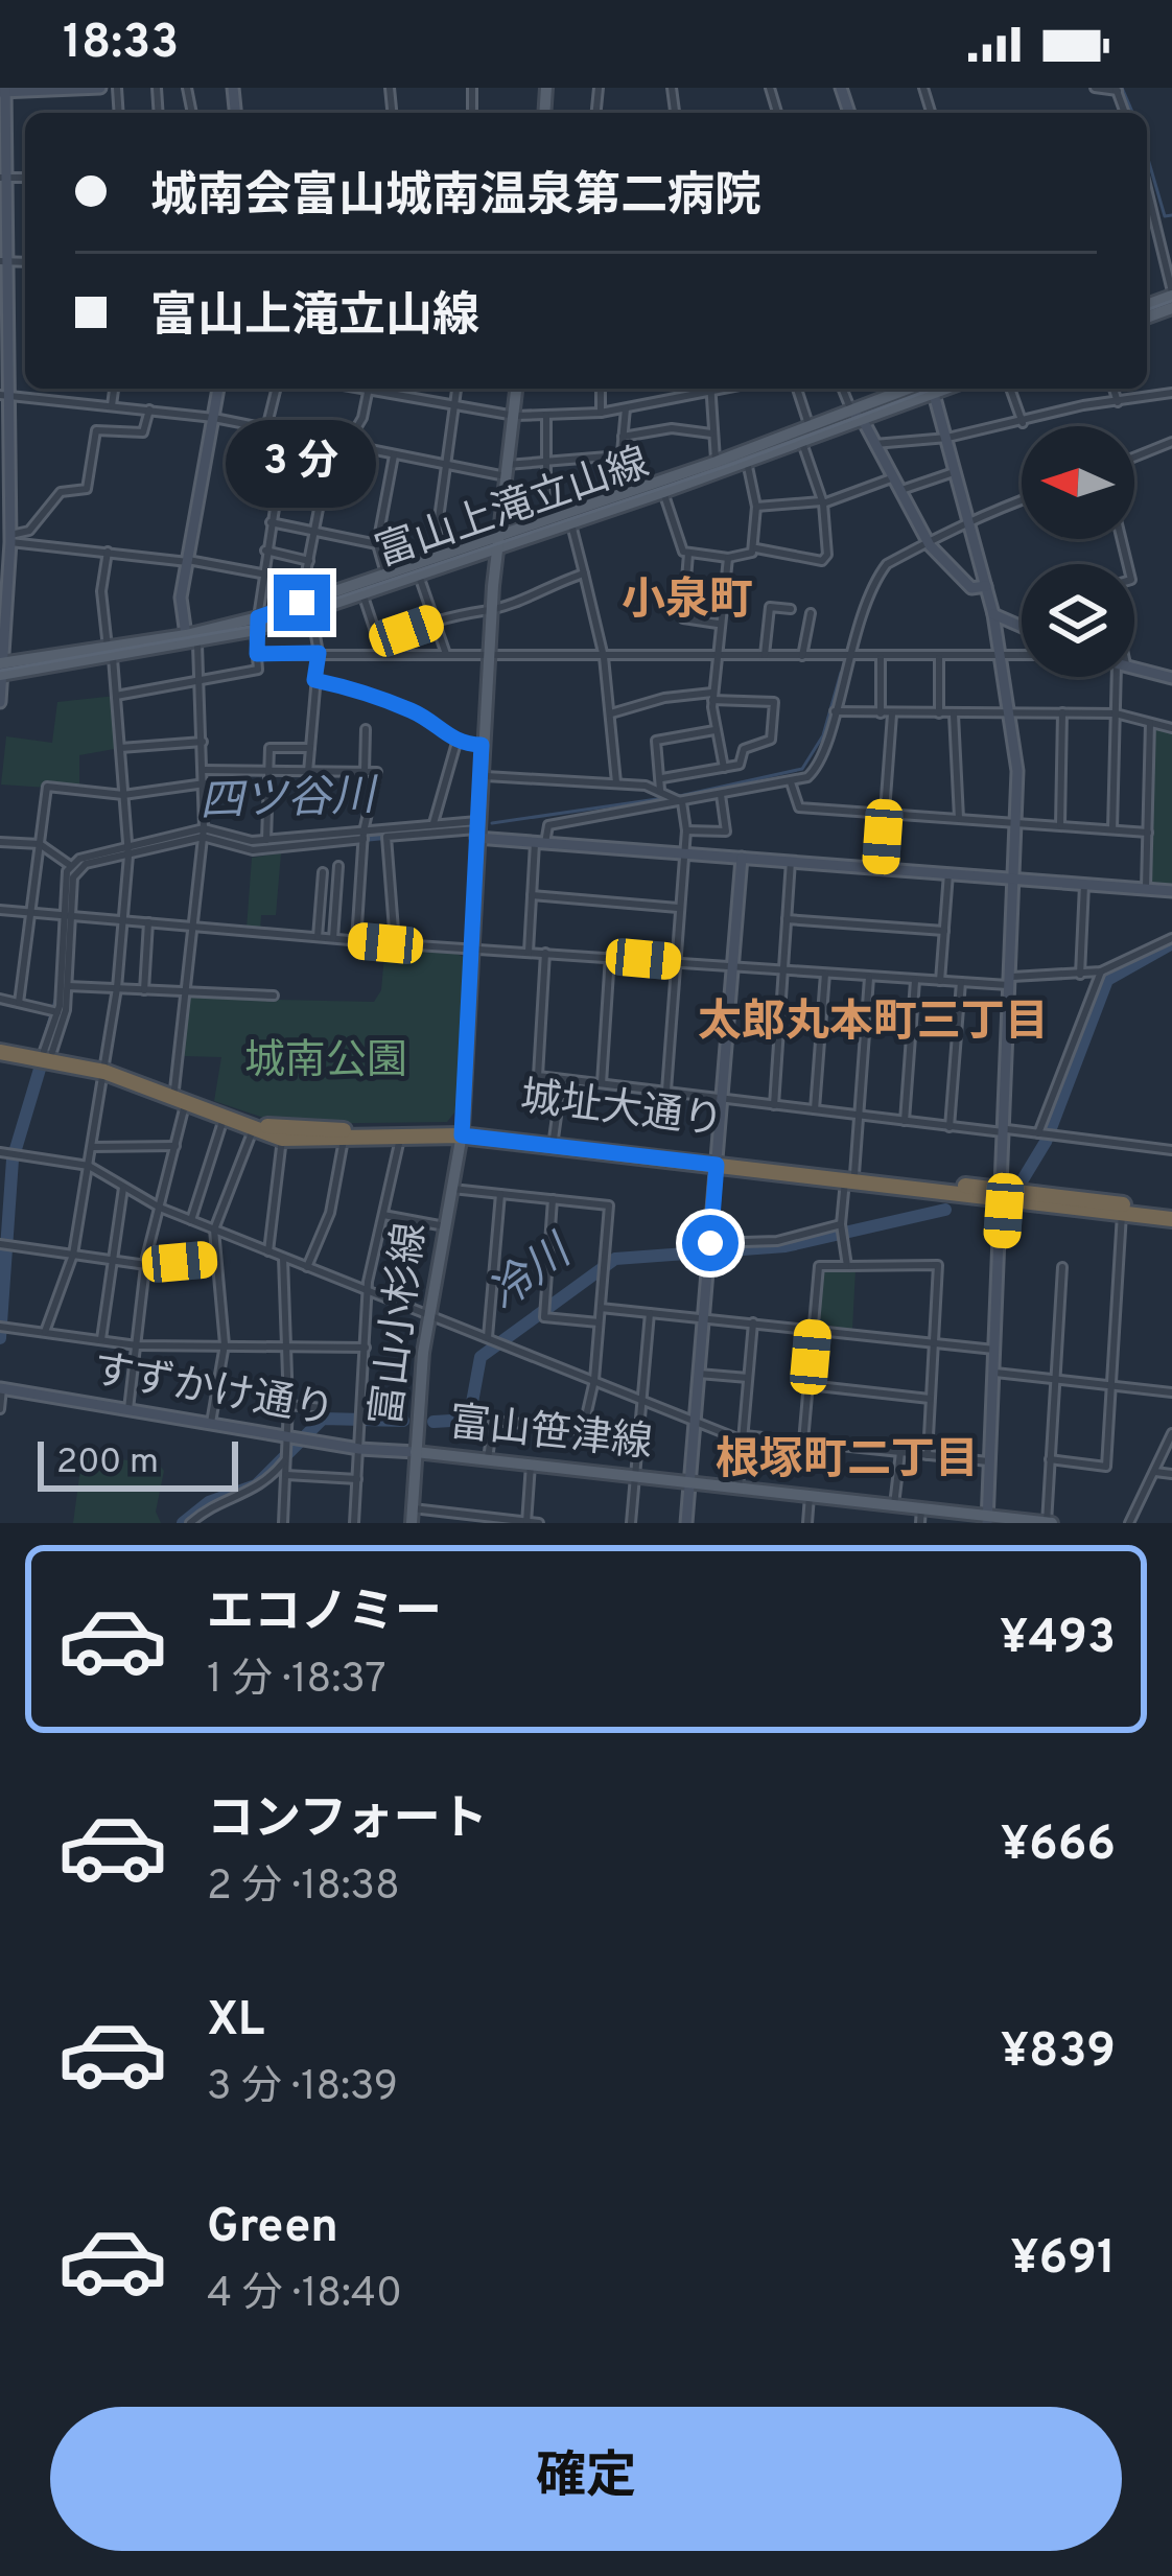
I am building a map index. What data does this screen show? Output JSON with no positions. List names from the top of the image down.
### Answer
{
  "streets": {
    "highway": ["城址大通り"],
    "main road": ["富山上滝立山線", "富山小杉線", "富山笹津線"],
    "street": ["すずかけ通り"]
  },
  "crossings": [
    ["富山上滝立山線", "富山小杉線"],
    ["城址大通り", "富山小杉線"],
    ["富山小杉線", "すずかけ通り"],
    ["富山小杉線", "富山笹津線"],
    ["すずかけ通り", "富山笹津線"]
  ],
  "districts": ["小泉町", "太郎丸本町三丁目", "根塚町二丁目"],
  "water": ["四ツ谷川", "冷川"],
  "parks": ["城南公園"],
  "scale_bar": "200 m",
  "north": "left",
  "page": {
    "status": "18:33",
    "banner": ["城南会富山城南温泉第二病院", "富山上滝立山線"],
    "bubble": "3 分",
    "scale": "200 m",
    "list": [
      {
        "name": "エコノミー",
        "note": "1 分 · 18:37",
        "value": "¥493"
      },
      {
        "name": "コンフォート",
        "note": "2 分 · 18:38",
        "value": "¥666"
      },
      {
        "name": "XL",
        "note": "3 分 · 18:39",
        "value": "¥839"
      },
      {
        "name": "Green",
        "note": "4 分 · 18:40",
        "value": "¥691"
      }
    ],
    "buttons": "確定"
  }
}
